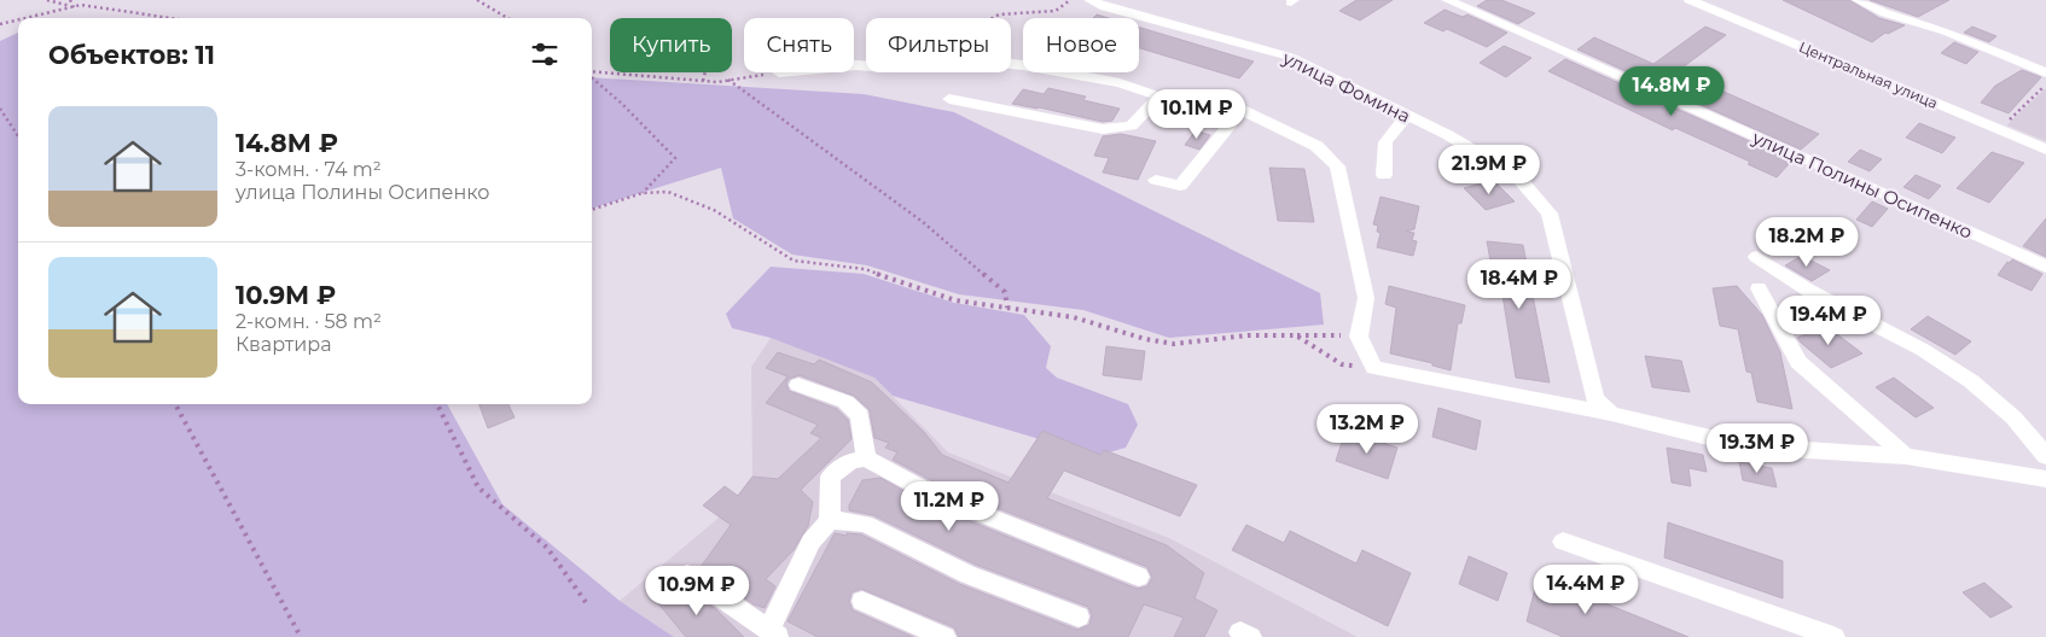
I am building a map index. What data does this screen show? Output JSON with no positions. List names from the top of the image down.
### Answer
{
  "streets": {
    "street": ["Центральная улица", "улица Фомина", "улица Полины Осипенко"]
  },
  "page": {
    "chip": [
      "Купить",
      "Снять",
      "Фильтры",
      "Новое"
    ],
    "heading": "Объектов: 11",
    "price": [
      "14.8M ₽",
      "10.1M ₽",
      "21.9M ₽",
      "18.2M ₽",
      "18.4M ₽",
      "19.4M ₽",
      "13.2M ₽",
      "19.3M ₽",
      "11.2M ₽",
      "14.4M ₽",
      "10.9M ₽"
    ],
    "list": [
      {
        "name": "14.8M ₽",
        "note": "3-комн. · 74 m² · улица Полины Осипенко"
      },
      {
        "name": "10.9M ₽",
        "note": "2-комн. · 58 m² · Квартира"
      }
    ]
  }
}
